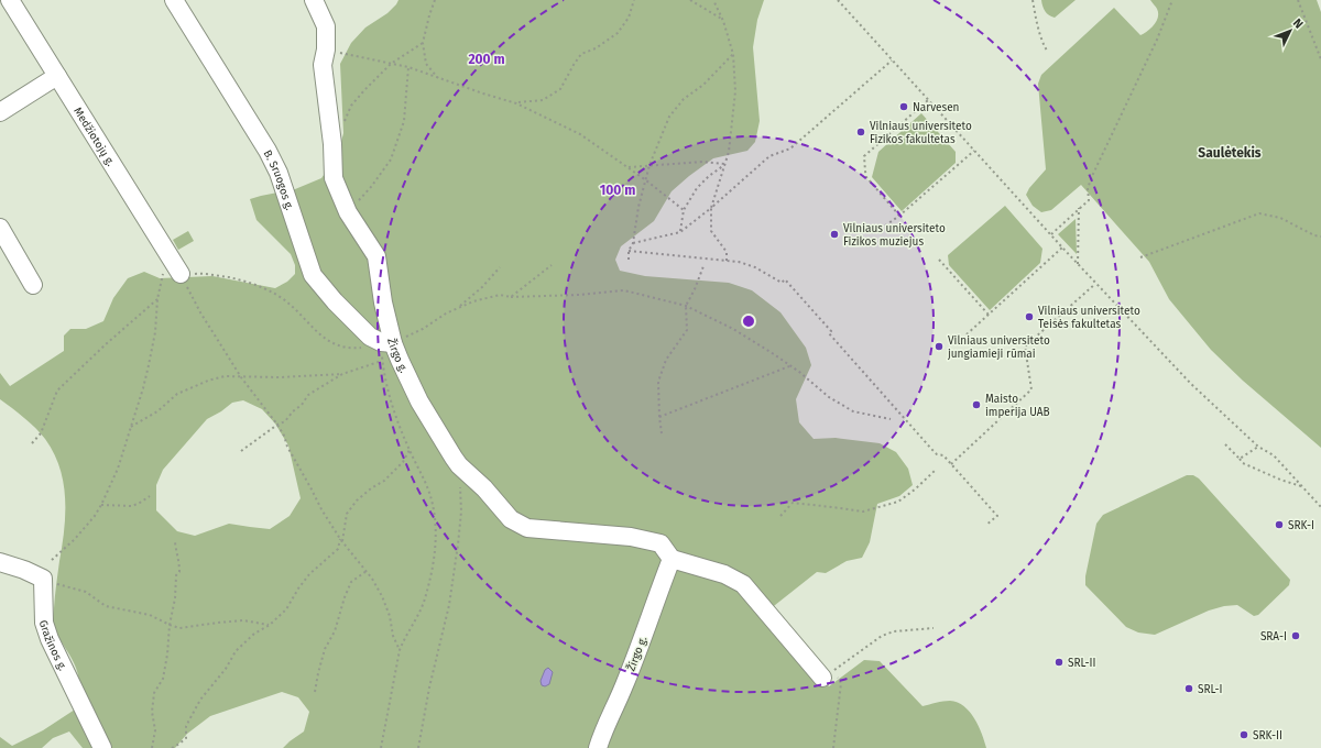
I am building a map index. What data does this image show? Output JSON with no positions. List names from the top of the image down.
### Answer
{
  "streets": {
    "street": [
      "Medžiotojų g.",
      "B. Sruogos g.",
      "Žirgo g.",
      "Gražinos g."
    ]
  },
  "crossings": [
    ["B. Sruogos g.", "Žirgo g."]
  ],
  "districts": ["Saulėtekis"],
  "places": [
    "Narvesen",
    "Vilniaus universiteto Fizikos fakultetas",
    "Vilniaus universiteto Fizikos muziejus",
    "Vilniaus universiteto Teisės fakultetas",
    "Vilniaus universiteto jungiamieji rūmai",
    "Maisto imperija UAB",
    "SRK-I",
    "SRA-I",
    "SRL-II",
    "SRL-I",
    "SRK-II"
  ],
  "north": "top right",
  "rings": ["200 m", "100 m"]
}
